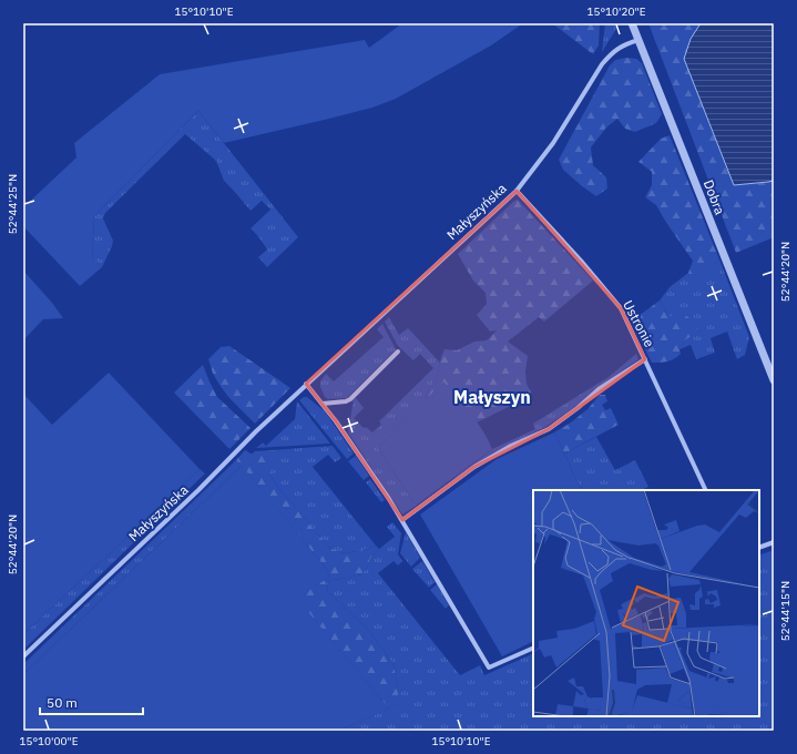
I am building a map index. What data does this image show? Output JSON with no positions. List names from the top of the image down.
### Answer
{
  "streets": {
    "street": ["Dobra", "Małyszyńska", "Ustronie"]
  },
  "crossings": [
    ["Dobra", "Małyszyńska"],
    ["Małyszyńska", "Ustronie"]
  ],
  "districts": ["Małyszyn"],
  "scale_bar": "50 m",
  "coordinates": [
    "15°10'10\"E",
    "15°10'20\"E",
    "52°44'25\"N",
    "52°44'20\"N",
    "52°44'15\"N",
    "15°10'00\"E"
  ]
}
